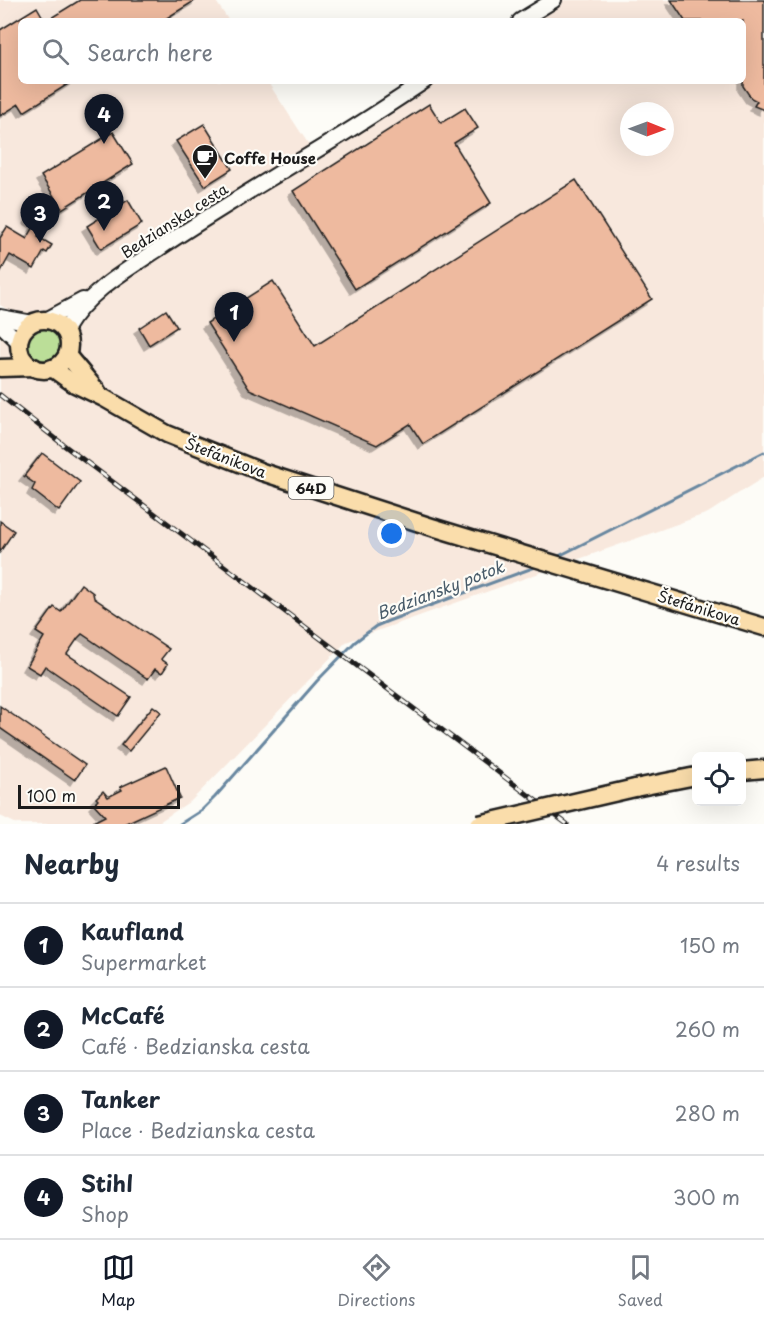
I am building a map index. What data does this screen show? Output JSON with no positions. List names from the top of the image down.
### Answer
{
  "streets": {
    "main road": ["Štefánikova", "64D"],
    "street": ["Bedzianska cesta"]
  },
  "crossings": [
    ["Bedzianska cesta", "64D"],
    ["Štefánikova", "64D"]
  ],
  "water": ["Bedziansky potok"],
  "places": {
    "cafe": ["Coffe House"]
  },
  "scale_bar": "100 m",
  "north": "right",
  "page": {
    "search": "Search here",
    "pins": [
      "4",
      "2",
      "3",
      "1"
    ],
    "scale": "100 m",
    "heading": ["Nearby", "4 results"],
    "list": [
      {
        "mark": "1",
        "name": "Kaufland",
        "note": "Supermarket",
        "value": "150 m"
      },
      {
        "mark": "2",
        "name": "McCafé",
        "note": "Café · Bedzianska cesta",
        "value": "260 m"
      },
      {
        "mark": "3",
        "name": "Tanker",
        "note": "Place · Bedzianska cesta",
        "value": "280 m"
      },
      {
        "mark": "4",
        "name": "Stihl",
        "note": "Shop",
        "value": "300 m"
      }
    ],
    "nav": ["Map", "Directions", "Saved"]
  }
}
